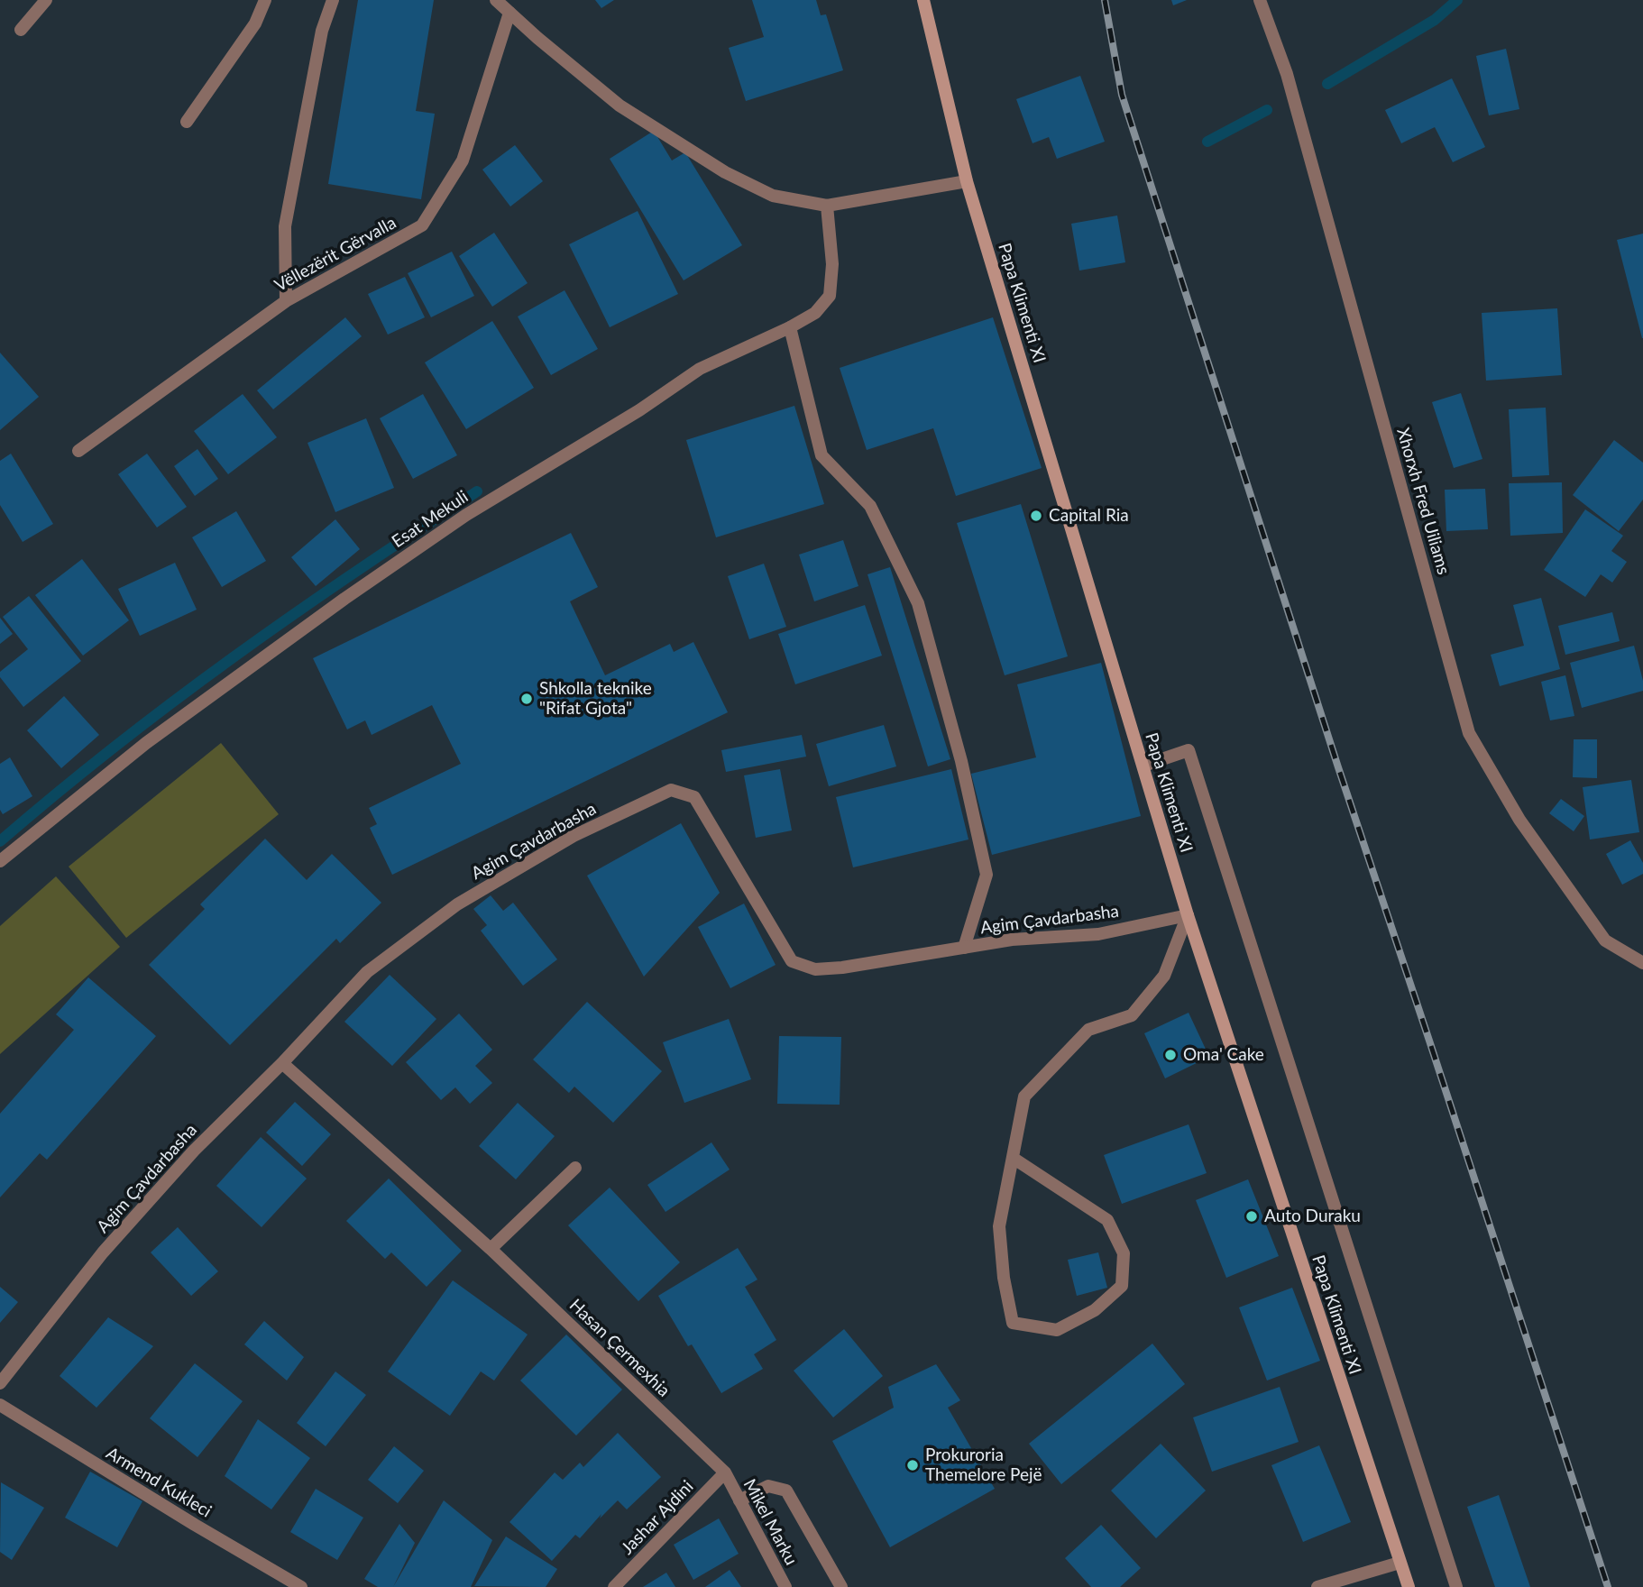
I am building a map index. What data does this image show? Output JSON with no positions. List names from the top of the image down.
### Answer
{
  "streets": {
    "street": [
      "Vëllezërit Gërvalla",
      "Papa Klimenti XI",
      "Xhorxh Fred Uiliams",
      "Esat Mekuli",
      "Agim Çavdarbasha",
      "Hasan Çermexhia",
      "Armend Kukleci",
      "Jashar Ajdini",
      "Mikel Marku"
    ]
  },
  "crossings": [
    ["Papa Klimenti XI", "Agim Çavdarbasha"],
    ["Agim Çavdarbasha", "Hasan Çermexhia"],
    ["Hasan Çermexhia", "Jashar Ajdini"],
    ["Hasan Çermexhia", "Mikel Marku"],
    ["Jashar Ajdini", "Mikel Marku"]
  ],
  "places": [
    "Capital Ria",
    "Shkolla teknike \"Rifat Gjota\"",
    "Oma' Cake",
    "Auto Duraku",
    "Prokuroria Themelore Pejë"
  ]
}
